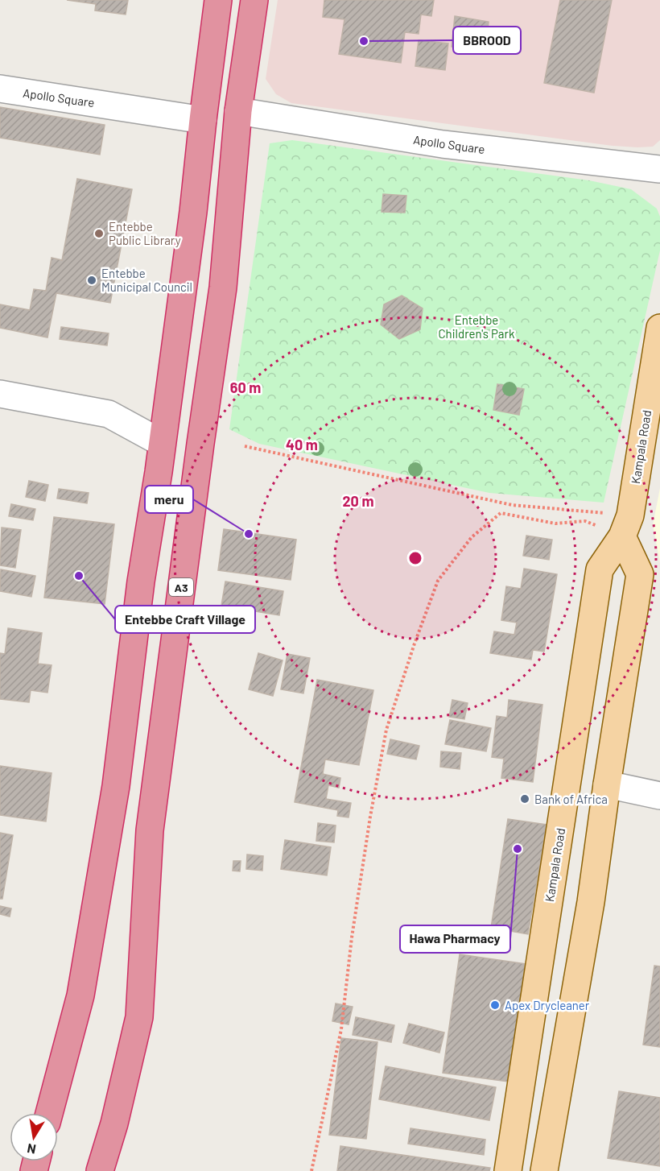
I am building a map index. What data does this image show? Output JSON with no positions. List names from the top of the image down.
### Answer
{
  "streets": {
    "highway": ["A3"],
    "main road": ["Kampala Road"],
    "street": ["Apollo Square"]
  },
  "crossings": [
    ["Apollo Square", "A3"]
  ],
  "parks": ["Entebbe Children's Park"],
  "places": [
    "BBROOD",
    "Entebbe Public Library",
    "Entebbe Municipal Council",
    "meru",
    "Entebbe Craft Village",
    "Bank of Africa",
    "Hawa Pharmacy",
    "Apex Drycleaner"
  ],
  "north": "bottom",
  "rings": ["60 m", "40 m", "20 m"]
}
